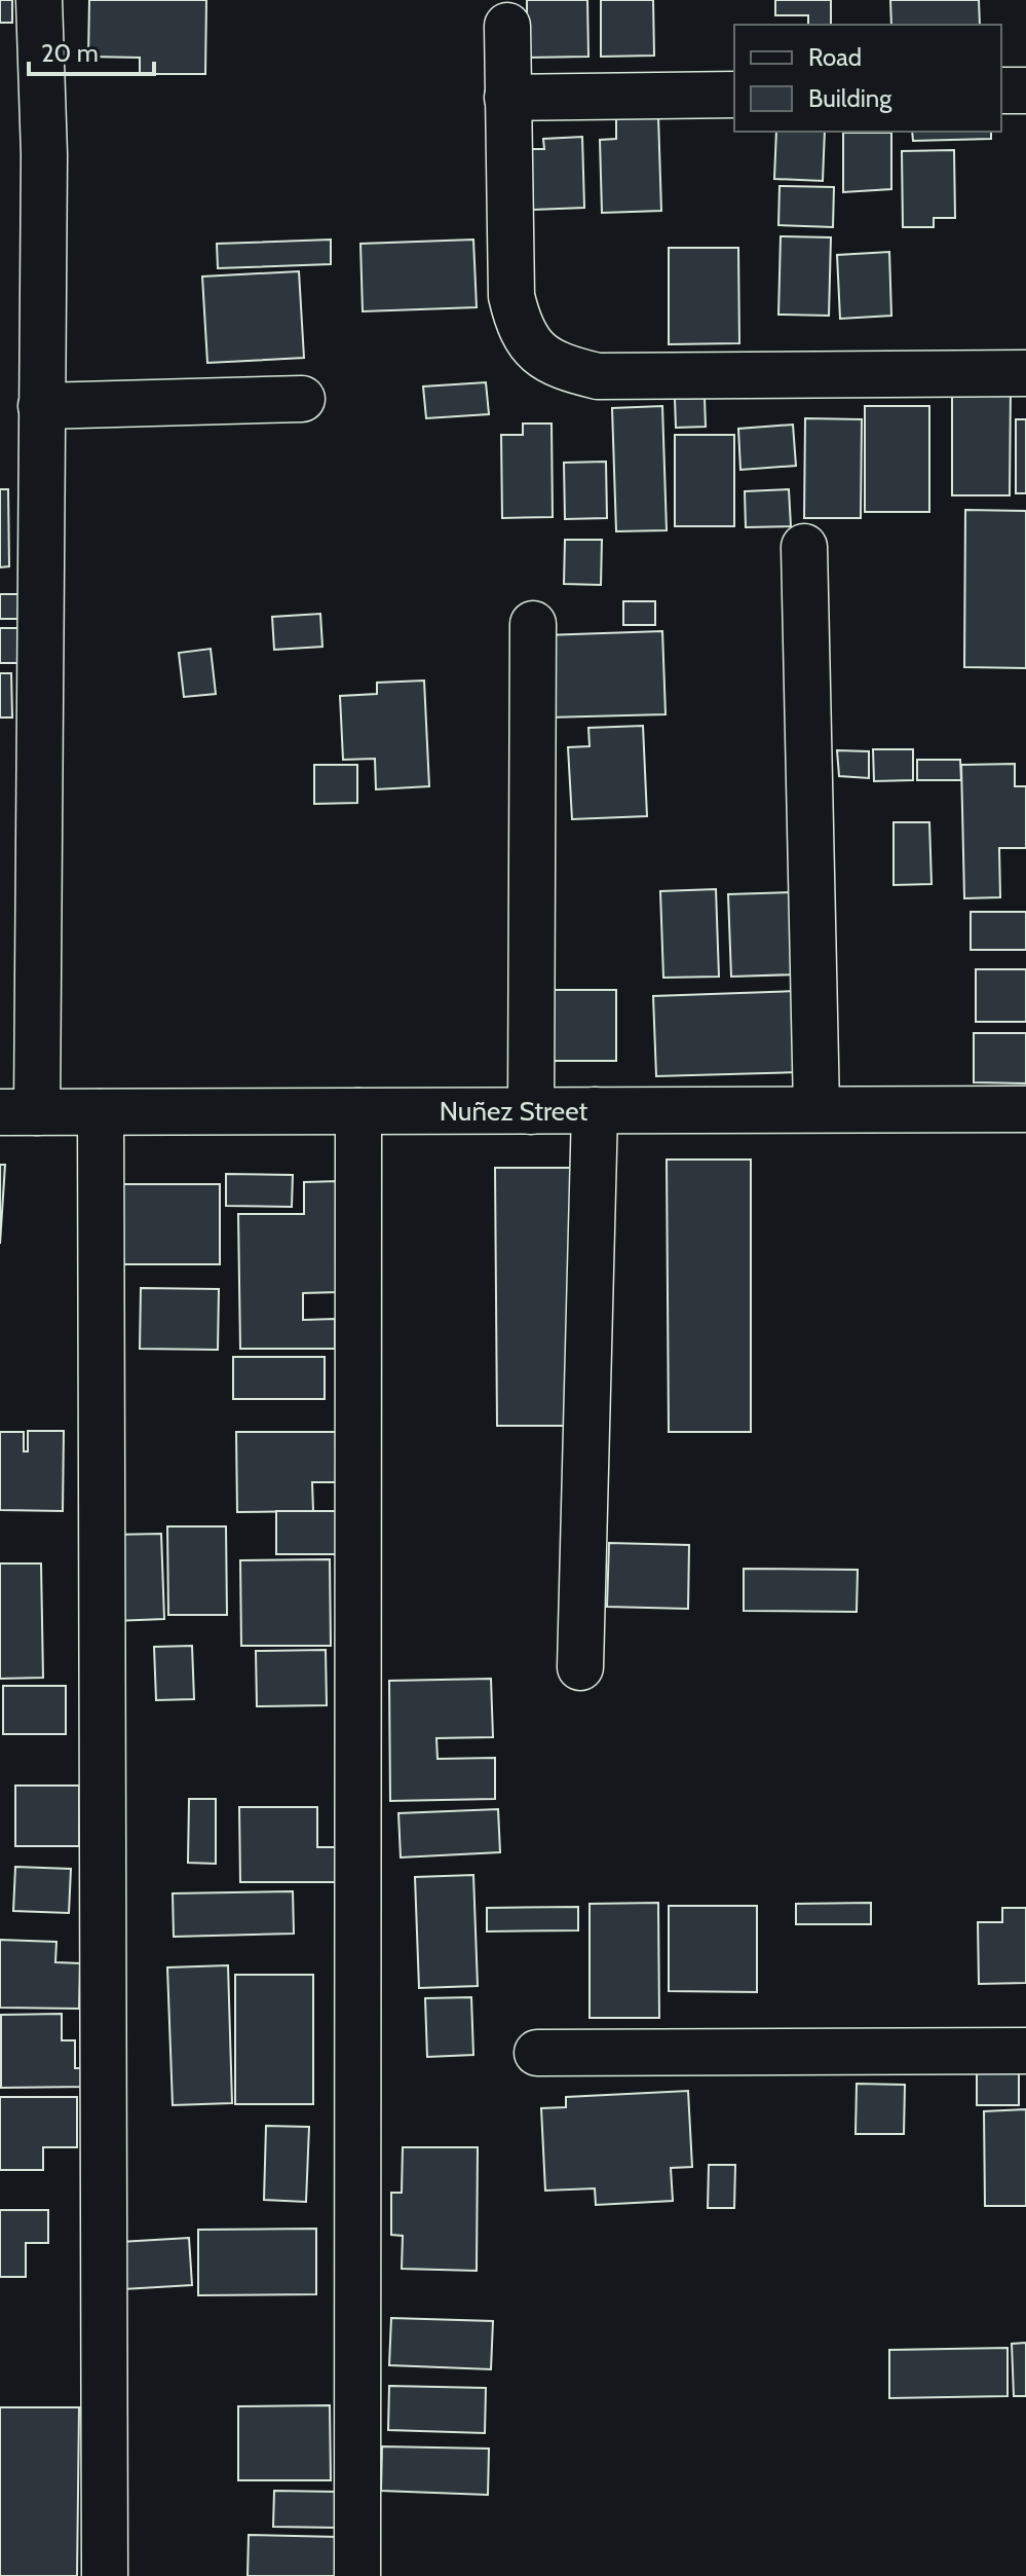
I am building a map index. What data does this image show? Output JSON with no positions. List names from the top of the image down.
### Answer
{
  "streets": {
    "street": ["Nuñez Street"]
  },
  "legend": ["Road", "Building"],
  "scale_bar": "20 m"
}
